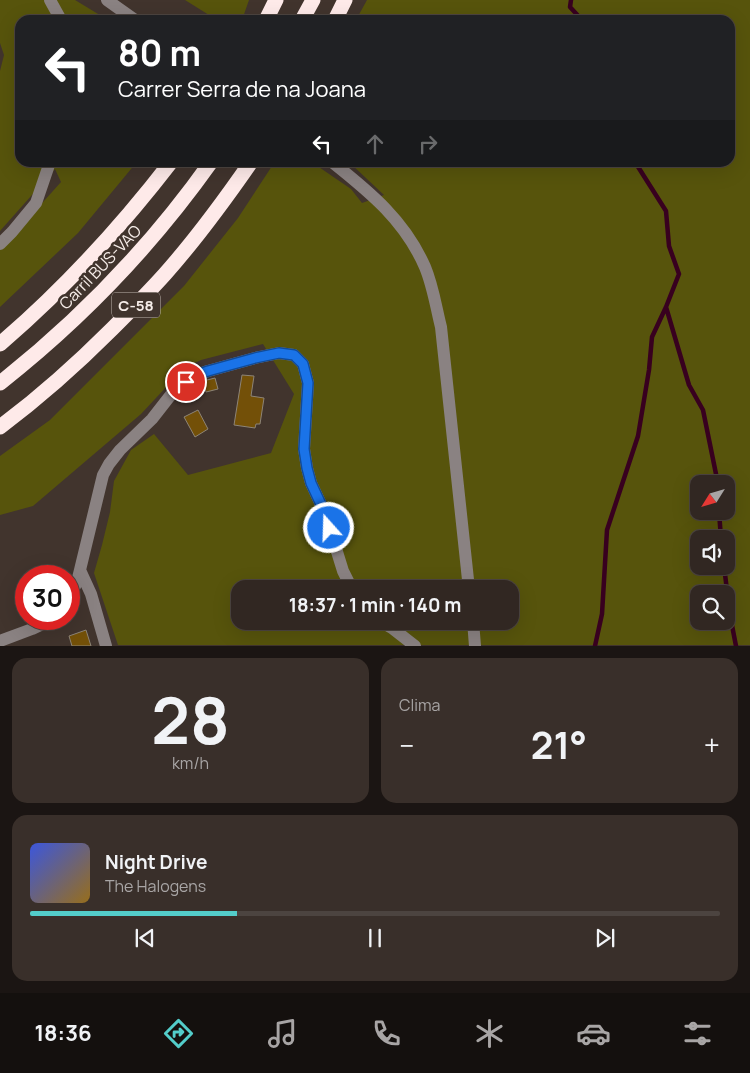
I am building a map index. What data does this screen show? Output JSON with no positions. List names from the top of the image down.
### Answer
{
  "streets": {
    "highway": ["Carril BUS-VAO", "C-58"]
  },
  "north": "bottom left",
  "page": {
    "turn": ["80 m", "Carrer Serra de na Joana"],
    "limit": "30",
    "trip": "18:37 · 1 min · 140 m",
    "tile": [
      ["28", "km/h"],
      "Clima"
    ],
    "heat": ["−", "21°", "+"],
    "song": ["Night Drive", "The Halogens"],
    "tabs": "18:36"
  }
}
